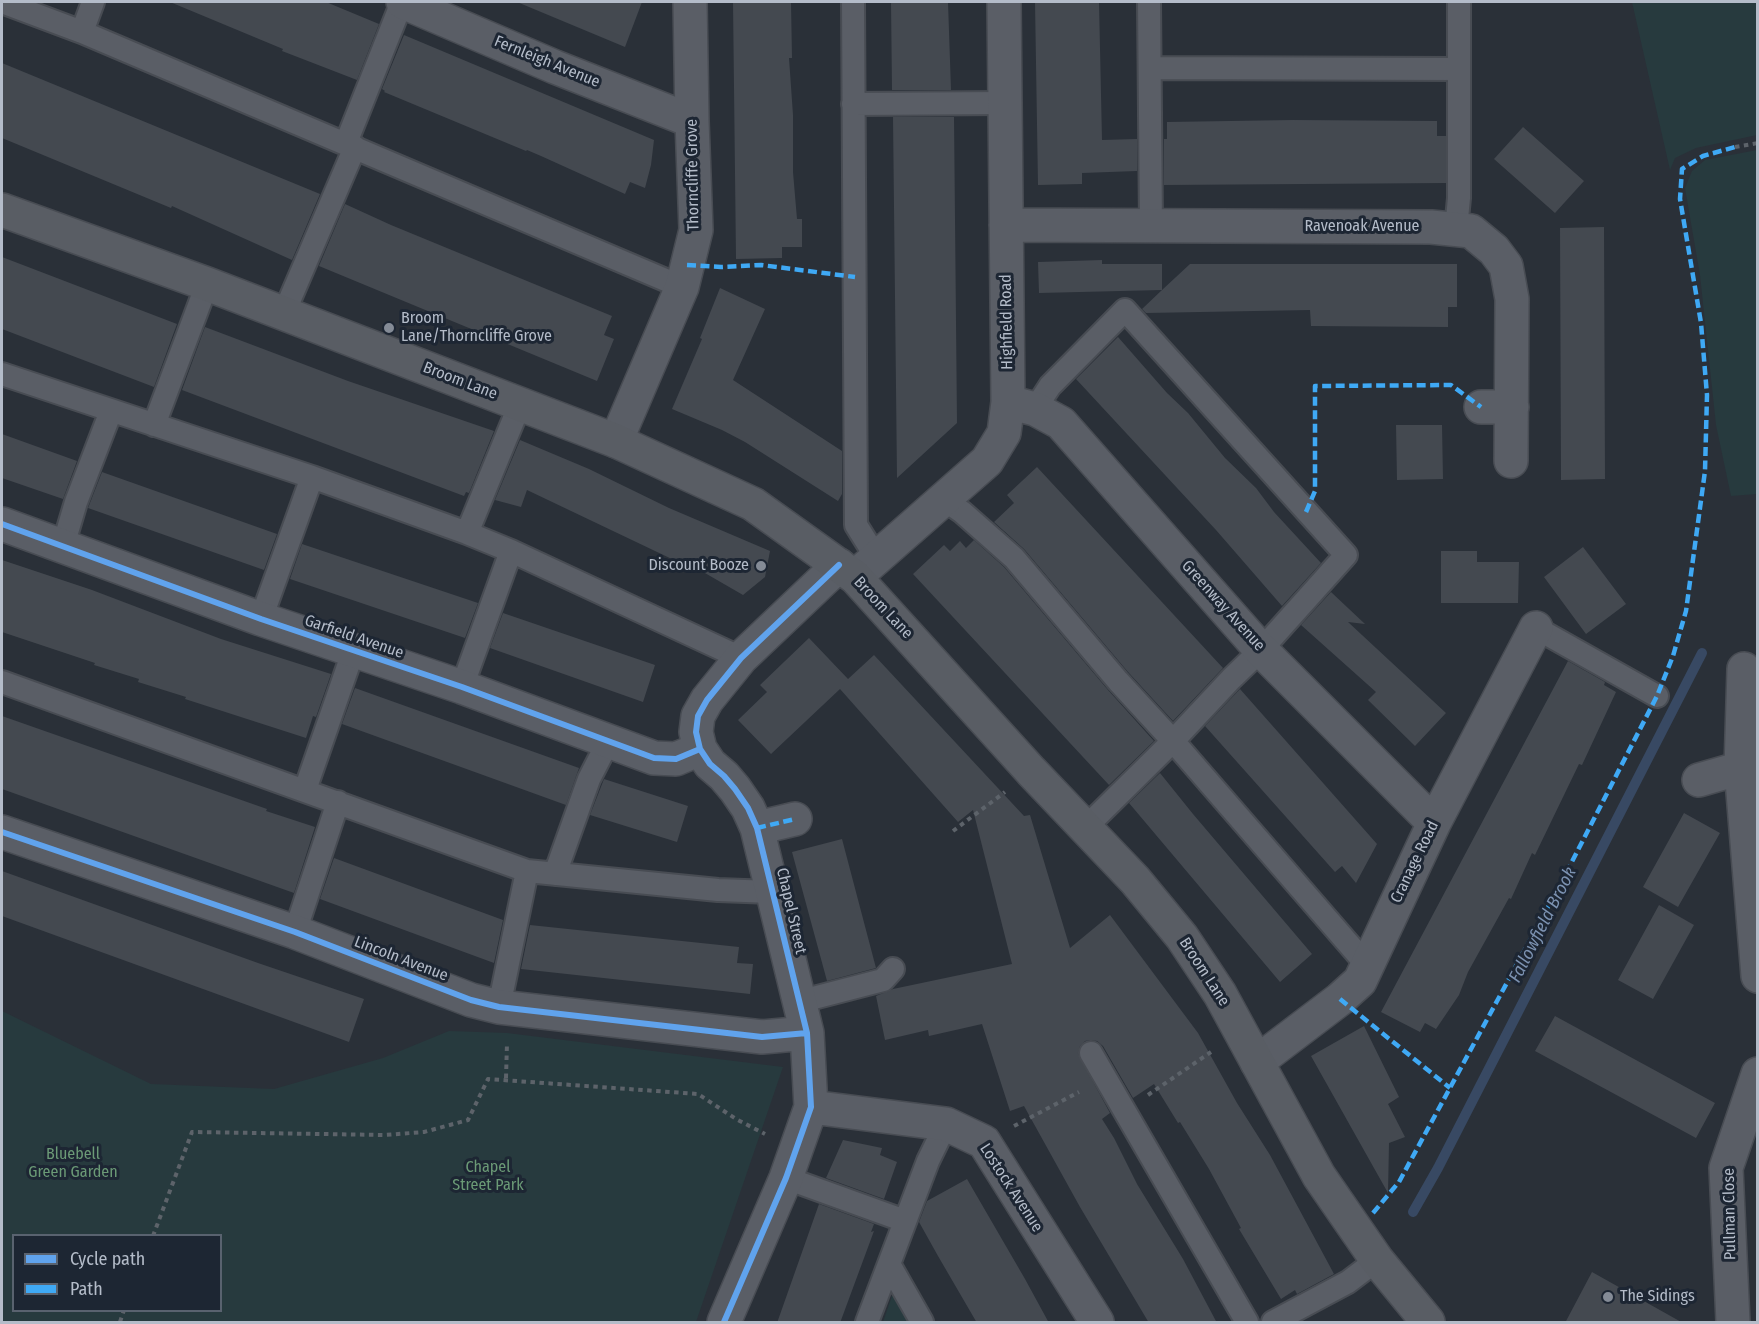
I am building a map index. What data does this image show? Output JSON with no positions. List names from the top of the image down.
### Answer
{
  "streets": {
    "main road": ["Broom Lane"],
    "street": [
      "Fernleigh Avenue",
      "Thorncliffe Grove",
      "Ravenoak Avenue",
      "Highfield Road",
      "Greenway Avenue",
      "Garfield Avenue",
      "Cranage Road",
      "Chapel Street",
      "Lincoln Avenue",
      "Lostock Avenue",
      "Pullman Close"
    ]
  },
  "crossings": [
    ["Fernleigh Avenue", "Thorncliffe Grove"],
    ["Thorncliffe Grove", "Broom Lane"],
    ["Ravenoak Avenue", "Highfield Road"],
    ["Highfield Road", "Broom Lane"],
    ["Highfield Road", "Greenway Avenue"],
    ["Broom Lane", "Cranage Road"],
    ["Greenway Avenue", "Cranage Road"],
    ["Garfield Avenue", "Chapel Street"],
    ["Chapel Street", "Lincoln Avenue"],
    ["Chapel Street", "Lostock Avenue"]
  ],
  "water": ["Fallowfield Brook"],
  "parks": ["Bluebell Green Garden", "Chapel Street Park"],
  "places": ["Broom Lane/Thorncliffe Grove", "Discount Booze", "The Sidings"],
  "legend": ["Cycle path", "Path"]
}
